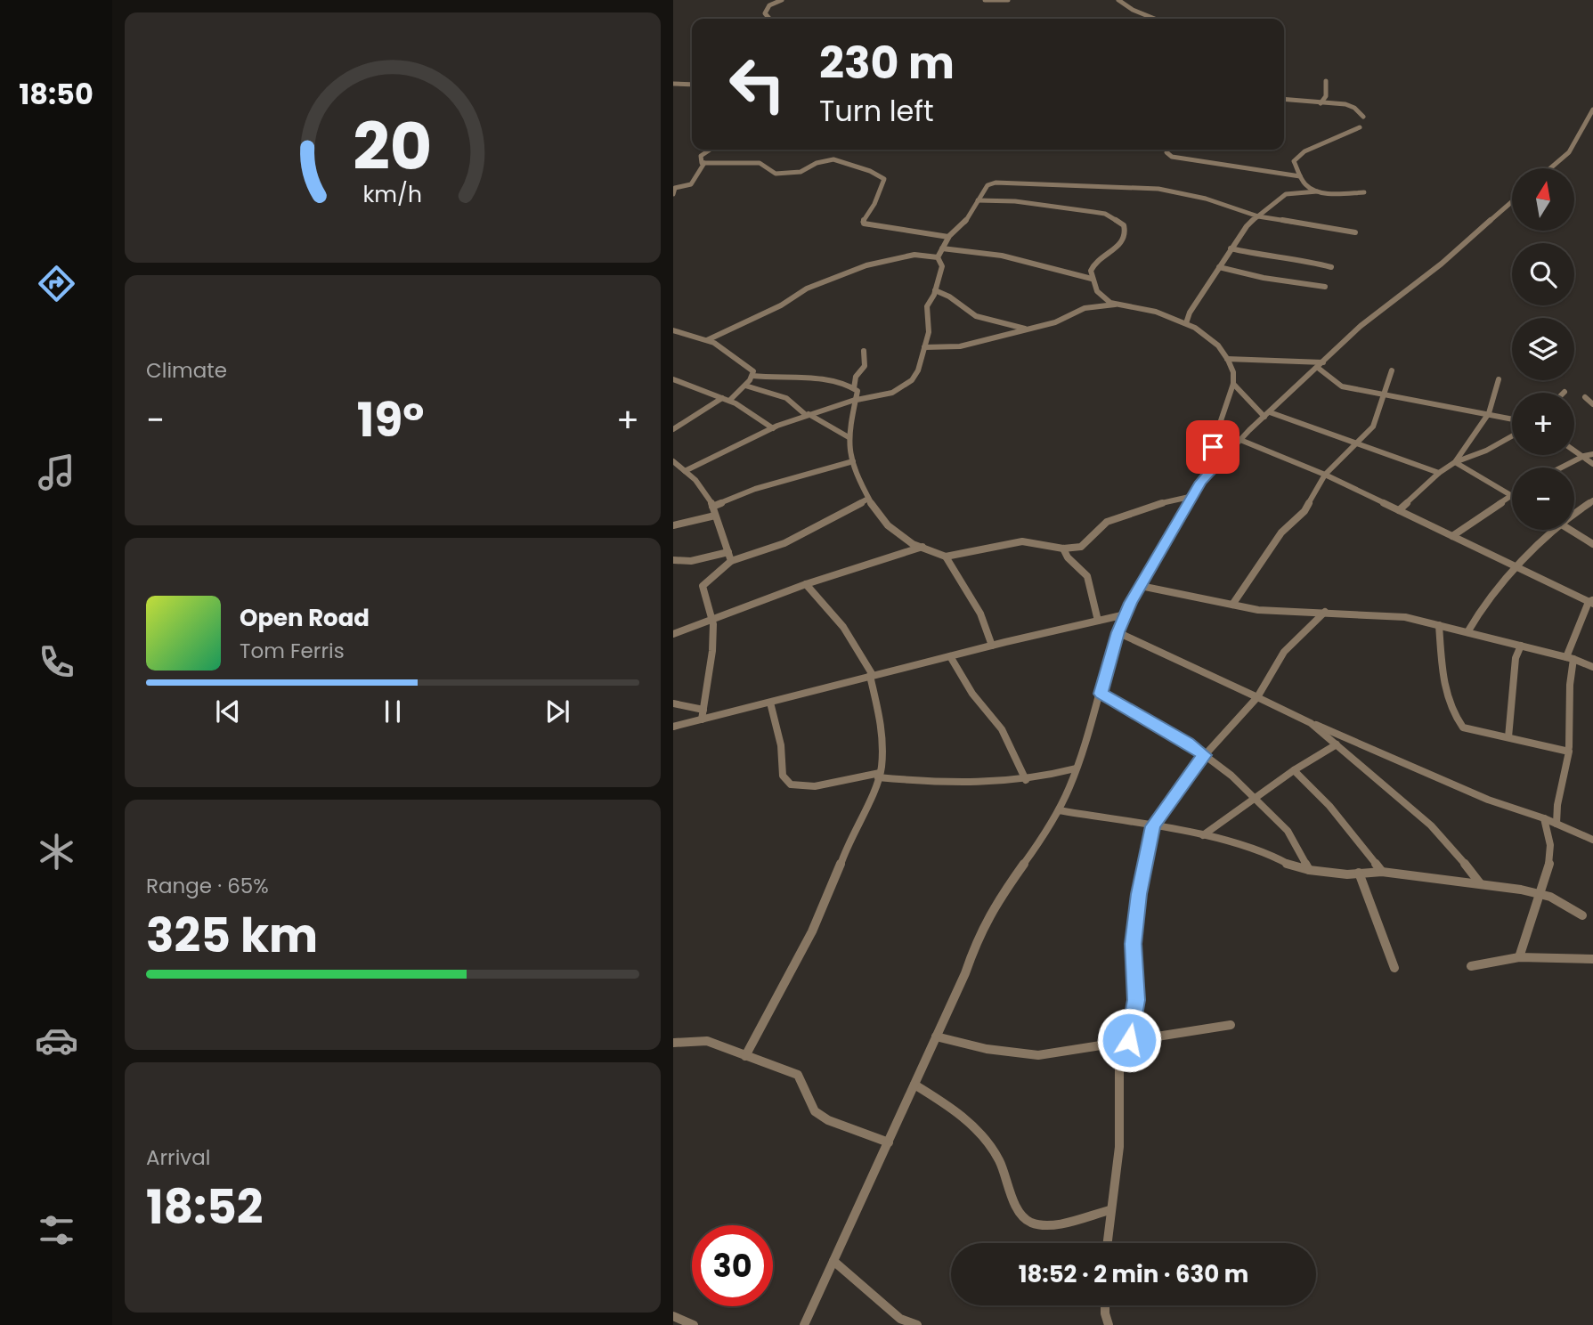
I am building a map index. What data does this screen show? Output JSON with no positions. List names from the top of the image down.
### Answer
{
  "north": "top",
  "page": {
    "tabs": "18:50",
    "turn": ["230 m", "Turn left"],
    "map_buttons": ["+", "−"],
    "tile": [
      "Climate",
      ["Range · 65%", "325 km"],
      ["Arrival", "18:52"]
    ],
    "heat": ["−", "19°", "+"],
    "song": ["Open Road", "Tom Ferris"],
    "limit": "30",
    "trip": "18:52 · 2 min · 630 m",
    "gauge": ["20", "km/h"]
  }
}
